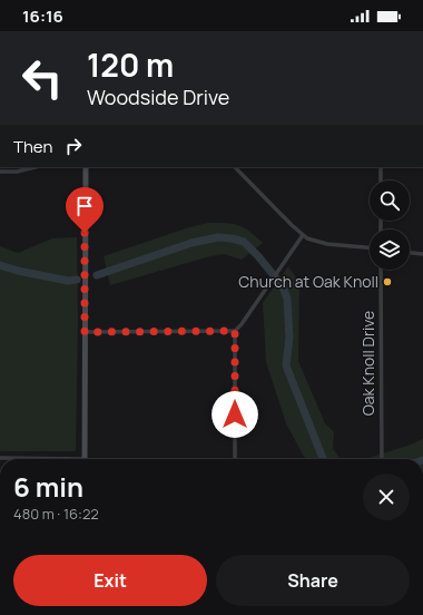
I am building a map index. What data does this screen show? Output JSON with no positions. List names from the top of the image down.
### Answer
{
  "streets": {
    "street": ["Oak Knoll Drive"]
  },
  "places": ["Church at Oak Knoll"],
  "page": {
    "status": "16:16",
    "turn": ["120 m", "Woodside Drive"],
    "then": "Then",
    "heading": ["6 min", "480 m · 16:22"],
    "buttons": ["Exit", "Share"]
  }
}
